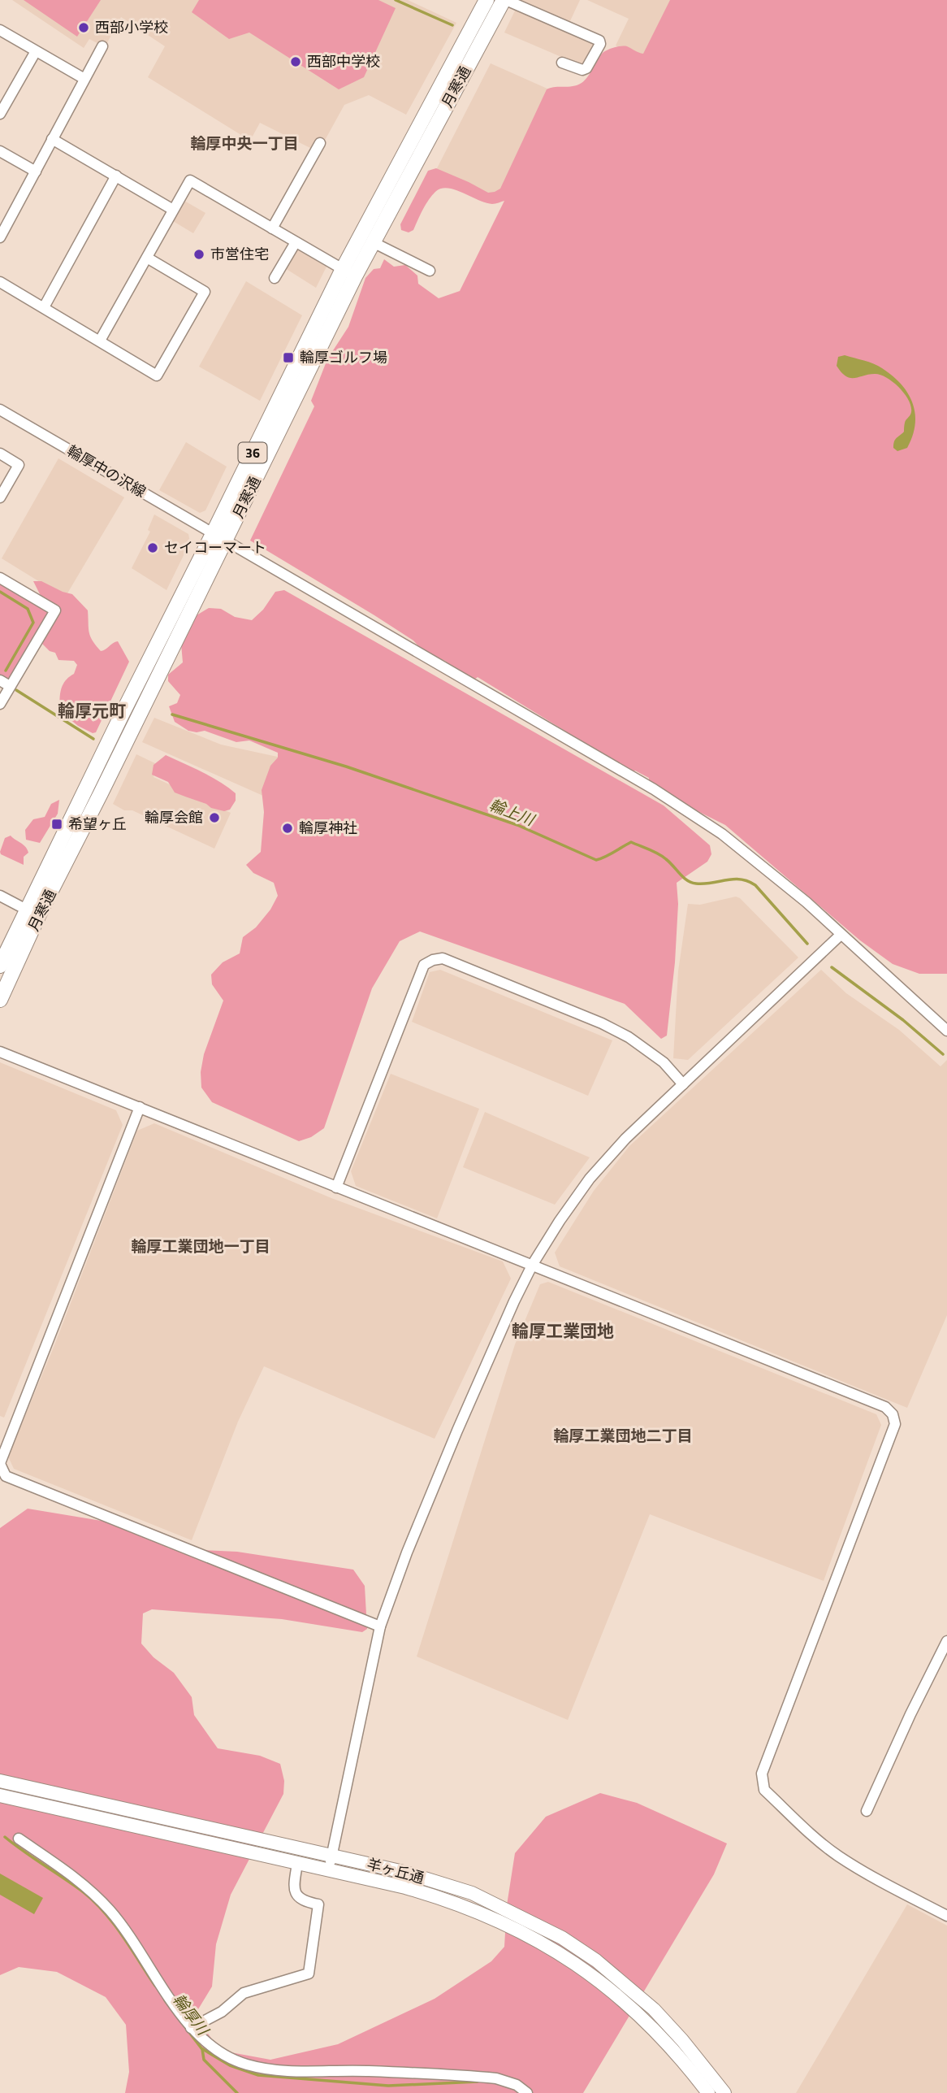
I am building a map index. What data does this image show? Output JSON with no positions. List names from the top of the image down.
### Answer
{
  "streets": {
    "highway": ["月寒通", "36"],
    "main road": ["羊ヶ丘通"],
    "street": ["輪厚中の沢線"]
  },
  "crossings": [
    ["月寒通", "輪厚中の沢線"]
  ],
  "districts": [
    "輪厚中央一丁目",
    "輪厚元町",
    "輪厚工業団地一丁目",
    "輪厚工業団地",
    "輪厚工業団地二丁目"
  ],
  "water": ["輪上川", "輪厚川"],
  "places": {
    "other": [
      "西部小学校",
      "西部中学校",
      "市営住宅",
      "セイコーマート",
      "輪厚会館",
      "輪厚神社"
    ],
    "transit": ["輪厚ゴルフ場", "希望ヶ丘"]
  }
}
